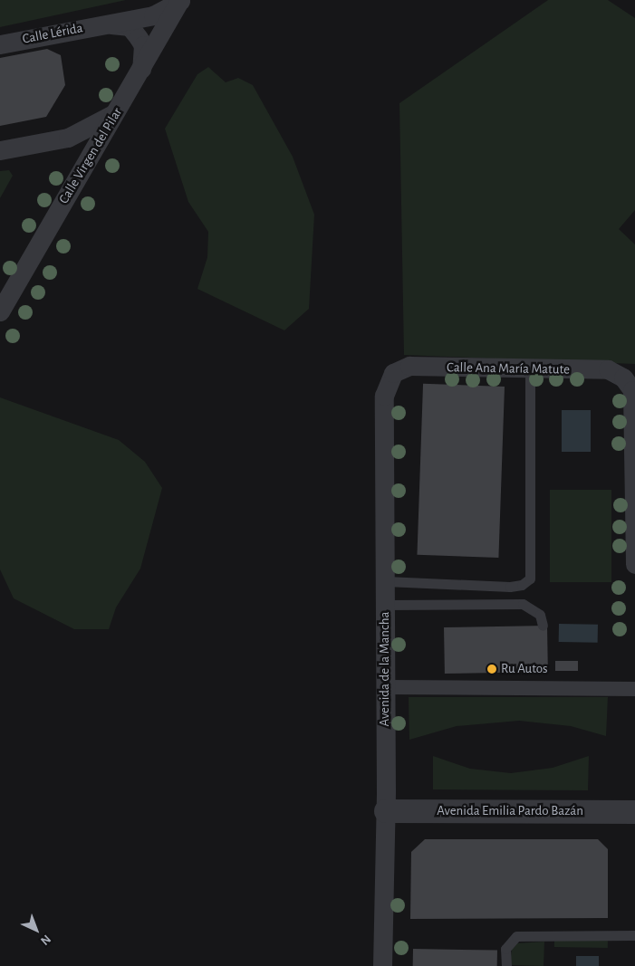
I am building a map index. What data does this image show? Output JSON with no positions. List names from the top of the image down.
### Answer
{
  "streets": {
    "street": [
      "Calle Lérida",
      "Calle Virgen del Pilar",
      "Calle Ana María Matute",
      "Avenida de la Mancha",
      "Avenida Emilia Pardo Bazán"
    ]
  },
  "crossings": [
    ["Calle Lérida", "Calle Virgen del Pilar"],
    ["Calle Ana María Matute", "Avenida de la Mancha"],
    ["Avenida de la Mancha", "Avenida Emilia Pardo Bazán"]
  ],
  "places": ["Ru Autos"],
  "north": "bottom right"
}
